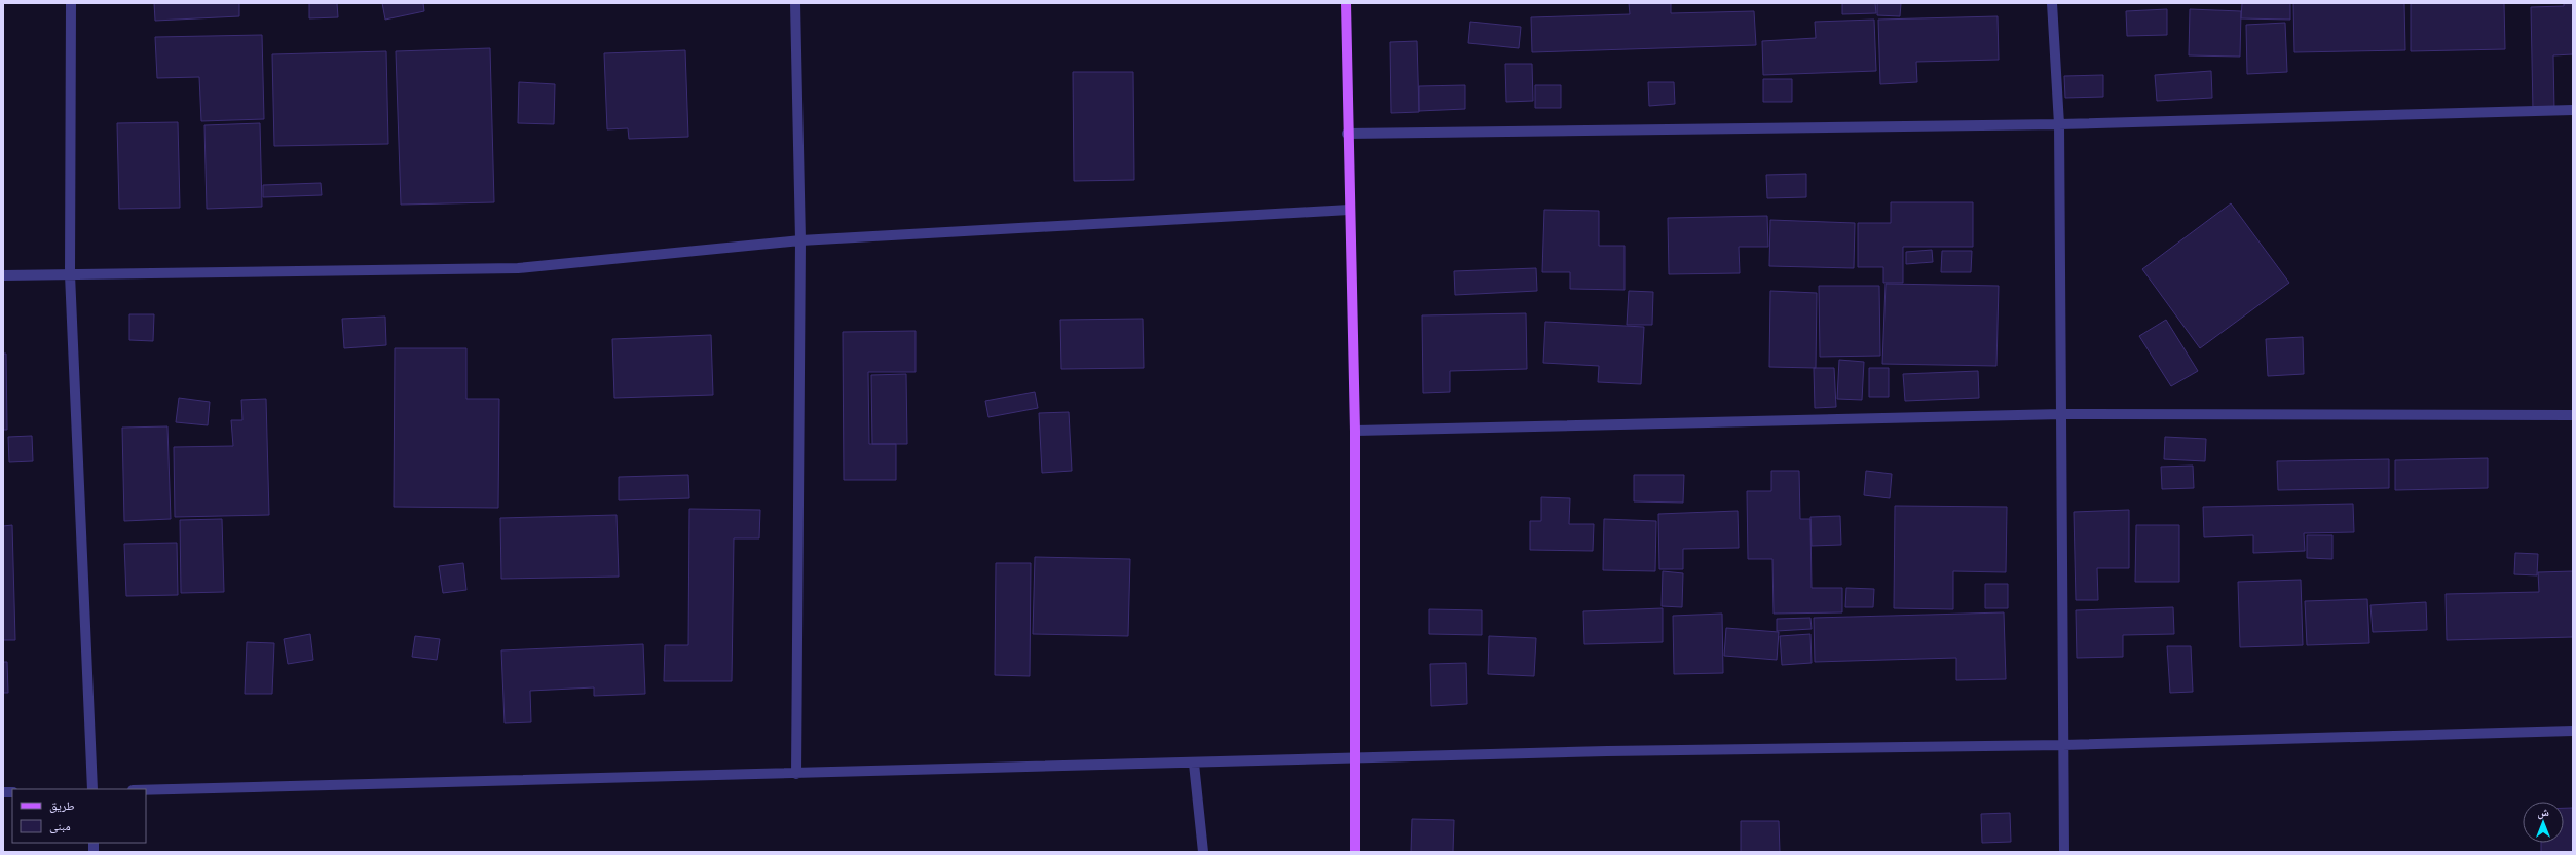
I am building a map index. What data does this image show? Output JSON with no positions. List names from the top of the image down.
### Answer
{
  "legend": ["طريق", "مبنى"],
  "north": "top"
}
